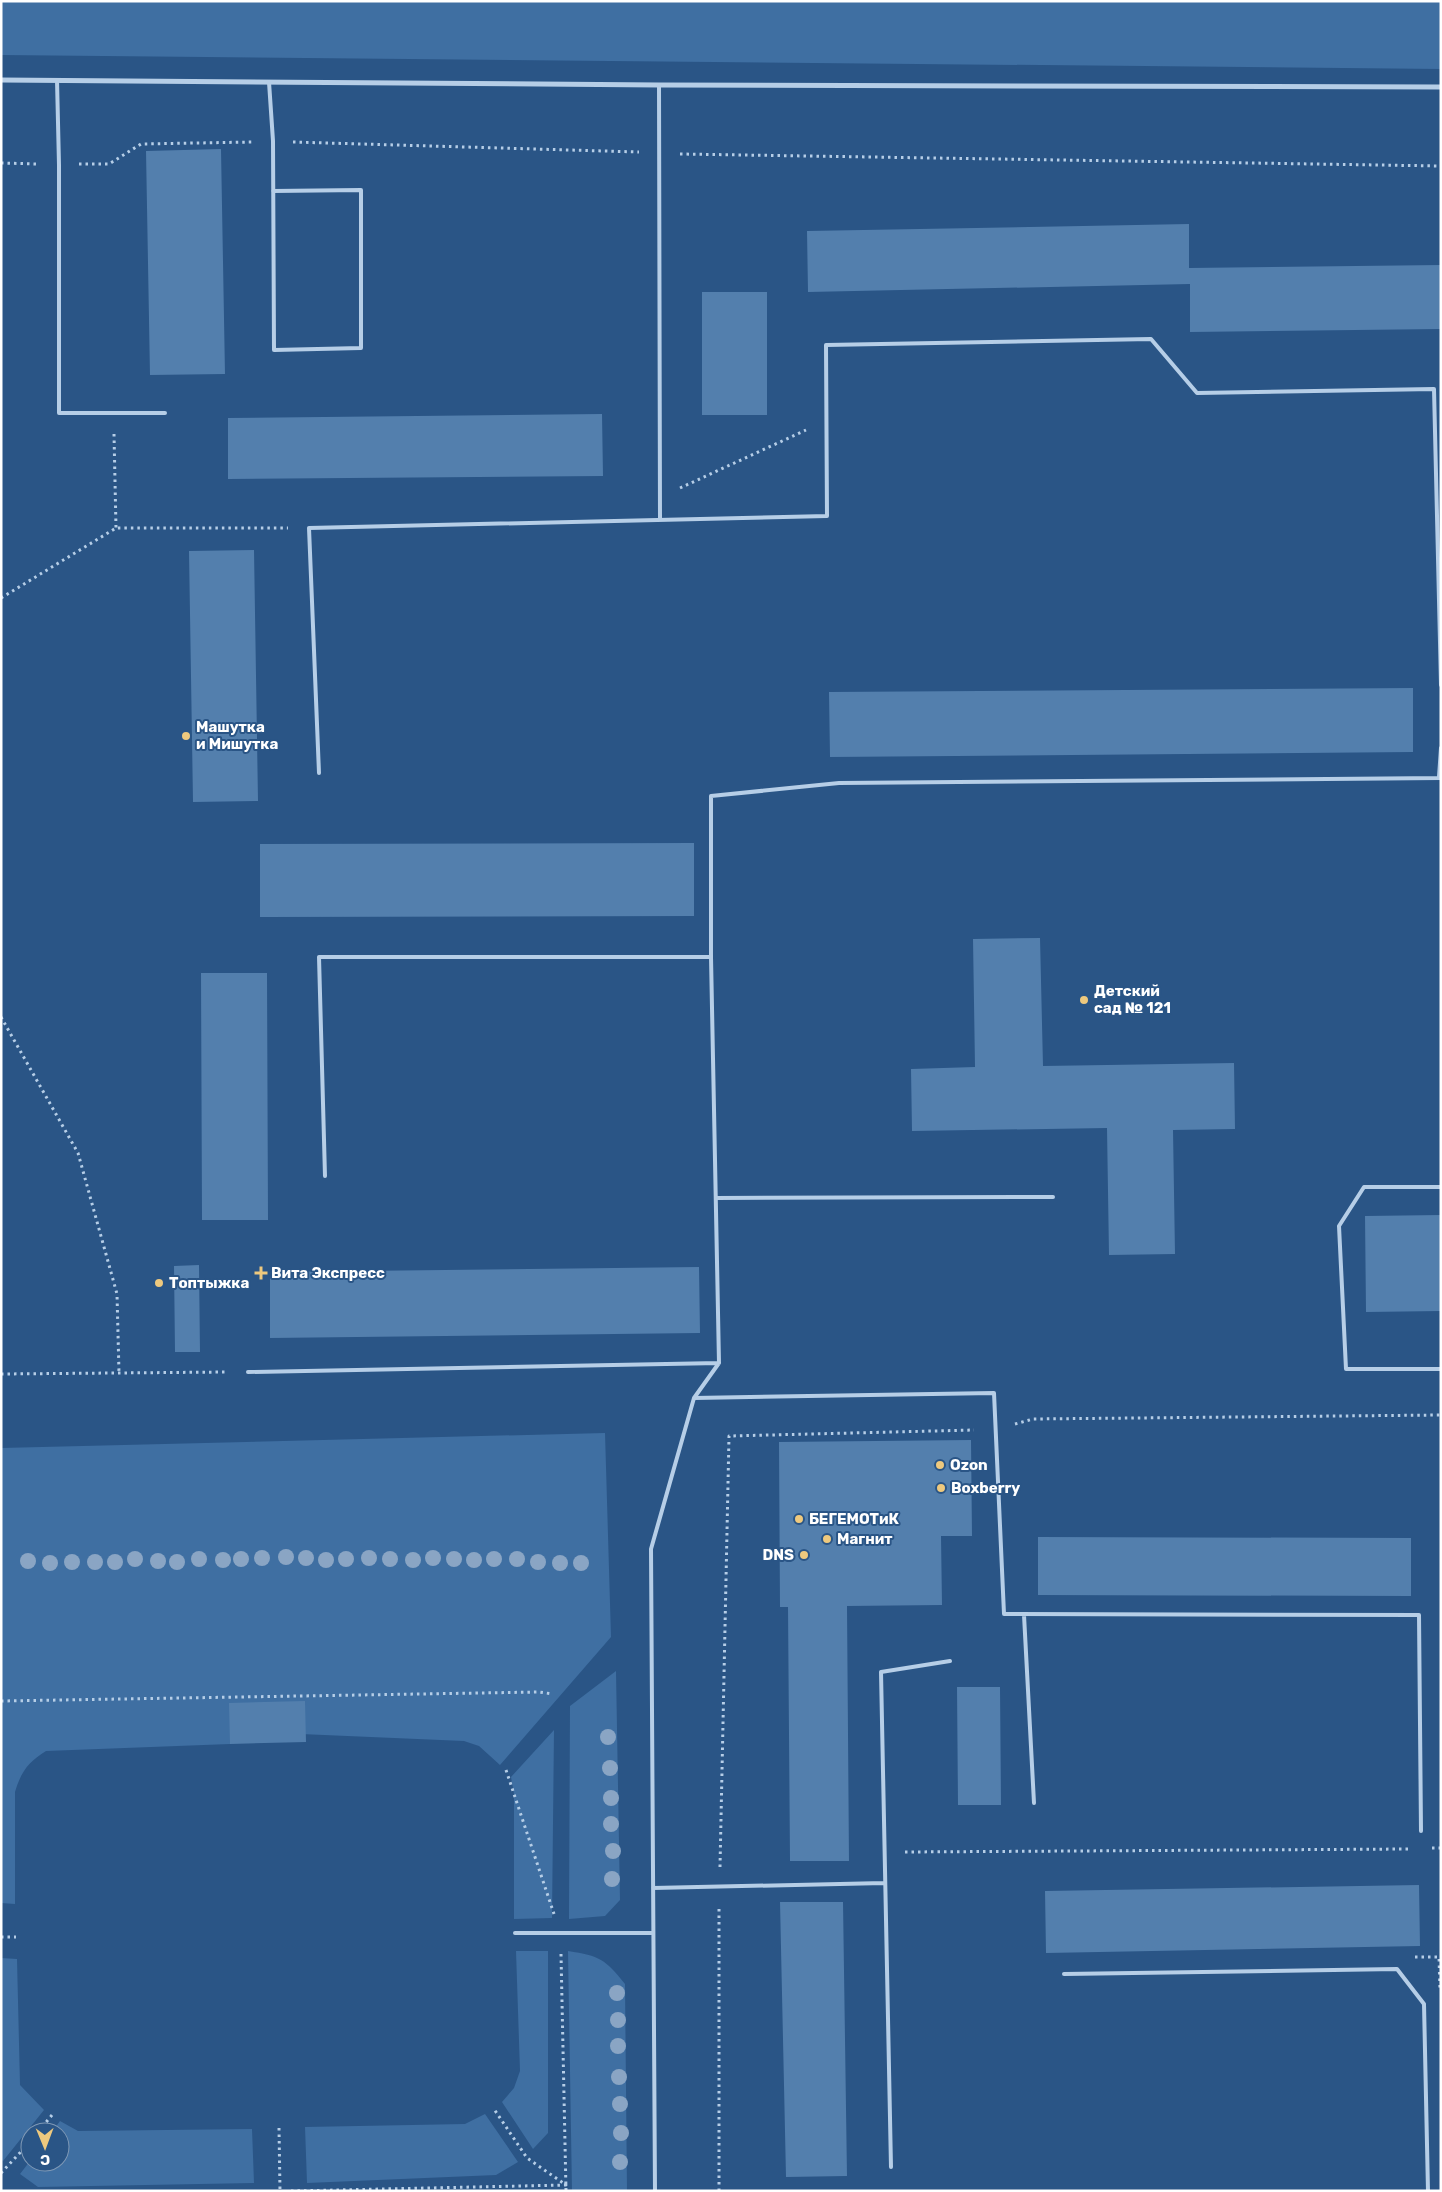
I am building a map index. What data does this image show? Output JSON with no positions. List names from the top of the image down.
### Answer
{
  "places": {
    "other": [
      "Машутка и Мишутка",
      "Детский сад № 121",
      "Топтыжка",
      "Ozon",
      "Boxberry",
      "БЕГЕМОТиК",
      "Магнит",
      "DNS"
    ],
    "health": ["Вита Экспресс"]
  },
  "north": "bottom"
}
